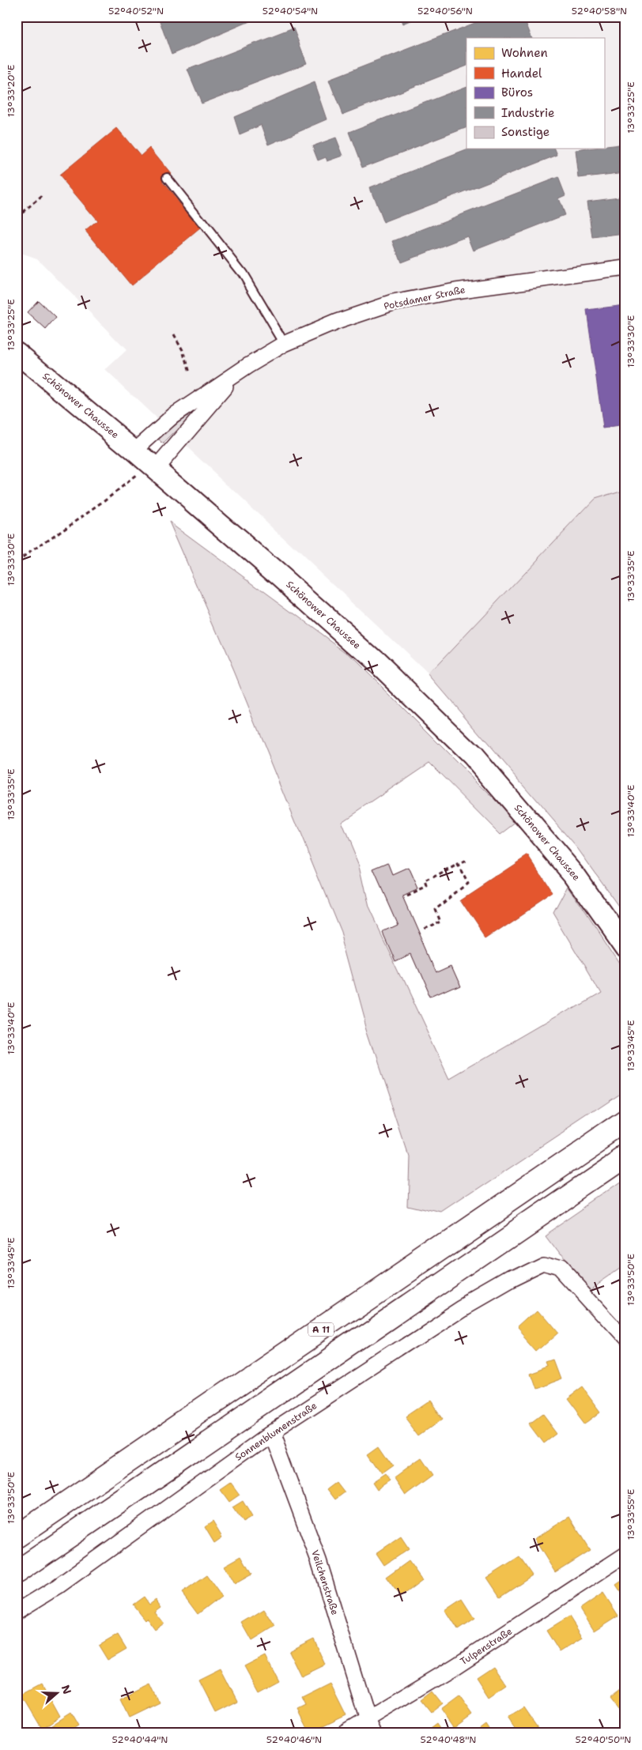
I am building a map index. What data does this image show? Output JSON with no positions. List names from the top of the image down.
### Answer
{
  "streets": {
    "highway": ["A 11"],
    "main road": ["Schönower Chaussee"],
    "street": [
      "Potsdamer Straße",
      "Sonnenblumenstraße",
      "Veilchenstraße",
      "Tulpenstraße"
    ]
  },
  "crossings": [
    ["Potsdamer Straße", "Schönower Chaussee"],
    ["Sonnenblumenstraße", "Veilchenstraße"],
    ["Veilchenstraße", "Tulpenstraße"]
  ],
  "legend": [
    "Wohnen",
    "Handel",
    "Büros",
    "Industrie",
    "Sonstige"
  ],
  "north": "right",
  "coordinates": [
    "52°40'52\"N",
    "52°40'54\"N",
    "52°40'56\"N",
    "52°40'58\"N",
    "13°33'20\"E",
    "13°33'25\"E",
    "13°33'30\"E",
    "13°33'35\"E",
    "13°33'40\"E",
    "13°33'45\"E",
    "13°33'50\"E",
    "13°33'55\"E",
    "52°40'44\"N",
    "52°40'46\"N",
    "52°40'48\"N",
    "52°40'50\"N"
  ]
}
